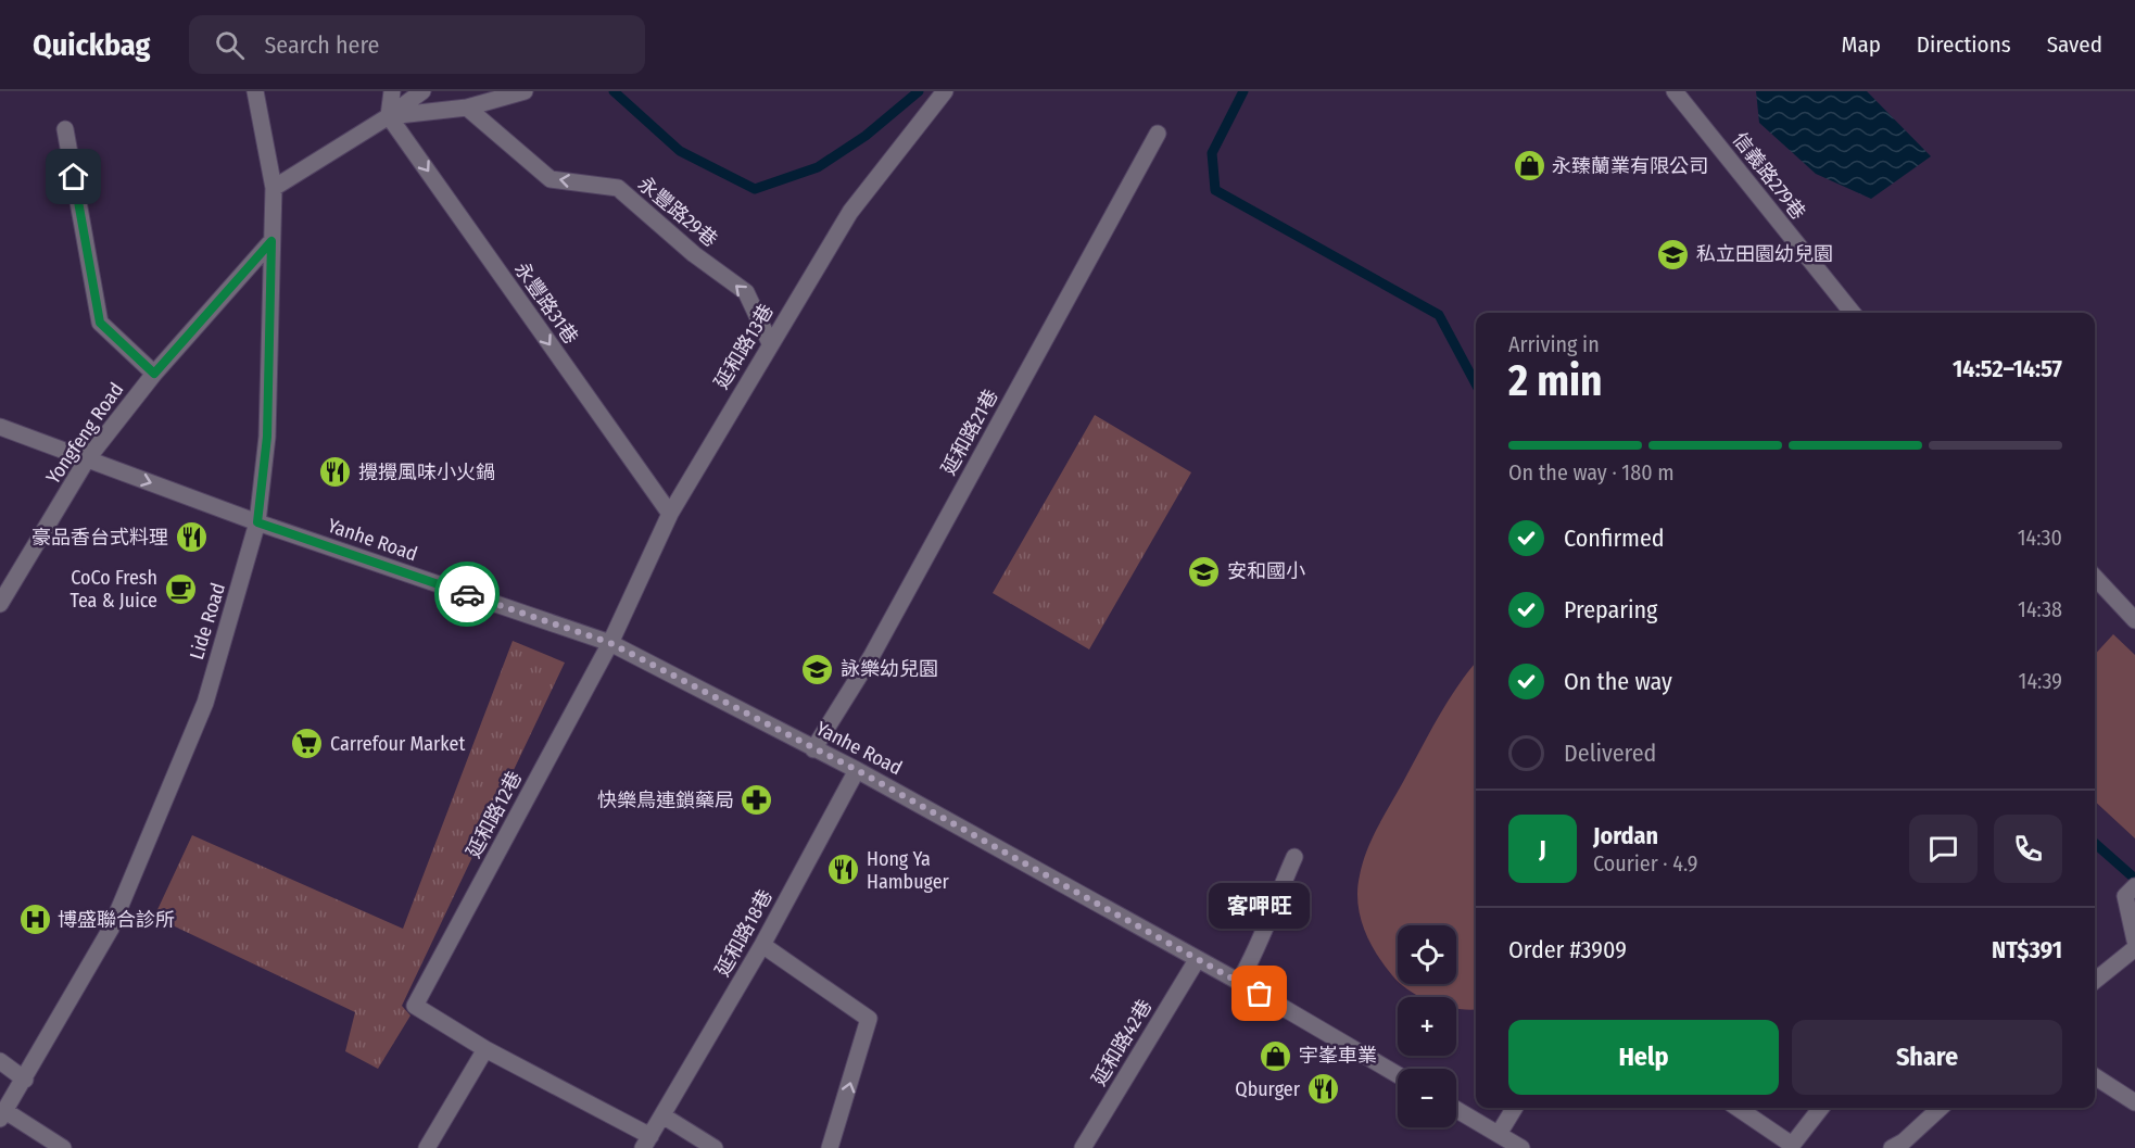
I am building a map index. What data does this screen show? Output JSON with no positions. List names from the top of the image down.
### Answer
{
  "streets": {
    "street": [
      "信義路279巷",
      "永豐路29巷",
      "永豐路31巷",
      "延和路13巷",
      "延和路21巷",
      "Yongfeng Road",
      "Yanhe Road",
      "Lide Road",
      "延和路12巷",
      "延和路18巷",
      "延和路42巷"
    ]
  },
  "crossings": [
    ["永豐路29巷", "延和路13巷"],
    ["永豐路31巷", "延和路13巷"],
    ["延和路13巷", "Yanhe Road"],
    ["延和路13巷", "延和路12巷"],
    ["延和路21巷", "Yanhe Road"],
    ["Yongfeng Road", "Yanhe Road"],
    ["Yongfeng Road", "Lide Road"],
    ["Yanhe Road", "Lide Road"],
    ["Yanhe Road", "延和路12巷"],
    ["Yanhe Road", "延和路18巷"],
    ["Yanhe Road", "延和路42巷"]
  ],
  "one_way": ["永豐路29巷", "永豐路31巷"],
  "places": {
    "shop": ["永臻蘭業有限公司", "宇峯車業"],
    "school or university": ["私立田園幼兒園", "安和國小", "詠樂幼兒園"],
    "restaurant": [
      "攪攪風味小火鍋",
      "豪品香台式料理",
      "Hong Ya Hambuger",
      "Qburger"
    ],
    "cafe": ["CoCo Fresh Tea & Juice"],
    "supermarket": ["Carrefour Market"],
    "pharmacy": ["快樂鳥連鎖藥局"],
    "hospital": ["博盛聯合診所"],
    "other": ["客呷旺"]
  },
  "page": {
    "header": "Quickbag",
    "search": "Search here",
    "nav": ["Map", "Directions", "Saved"],
    "heading": ["2 min", "Arriving in", "14:52–14:57"],
    "panel": [
      "Jordan",
      "Courier · 4.9",
      "Order #3909",
      "NT$391"
    ],
    "bar": "On the way · 180 m",
    "list": [
      ["Confirmed", "14:30"],
      ["Preparing", "14:38"],
      ["On the way", "14:39"],
      "Delivered"
    ],
    "round": "J",
    "bubble": "客呷旺",
    "map_buttons": ["+", "−"],
    "buttons": ["Help", "Share"]
  }
}
